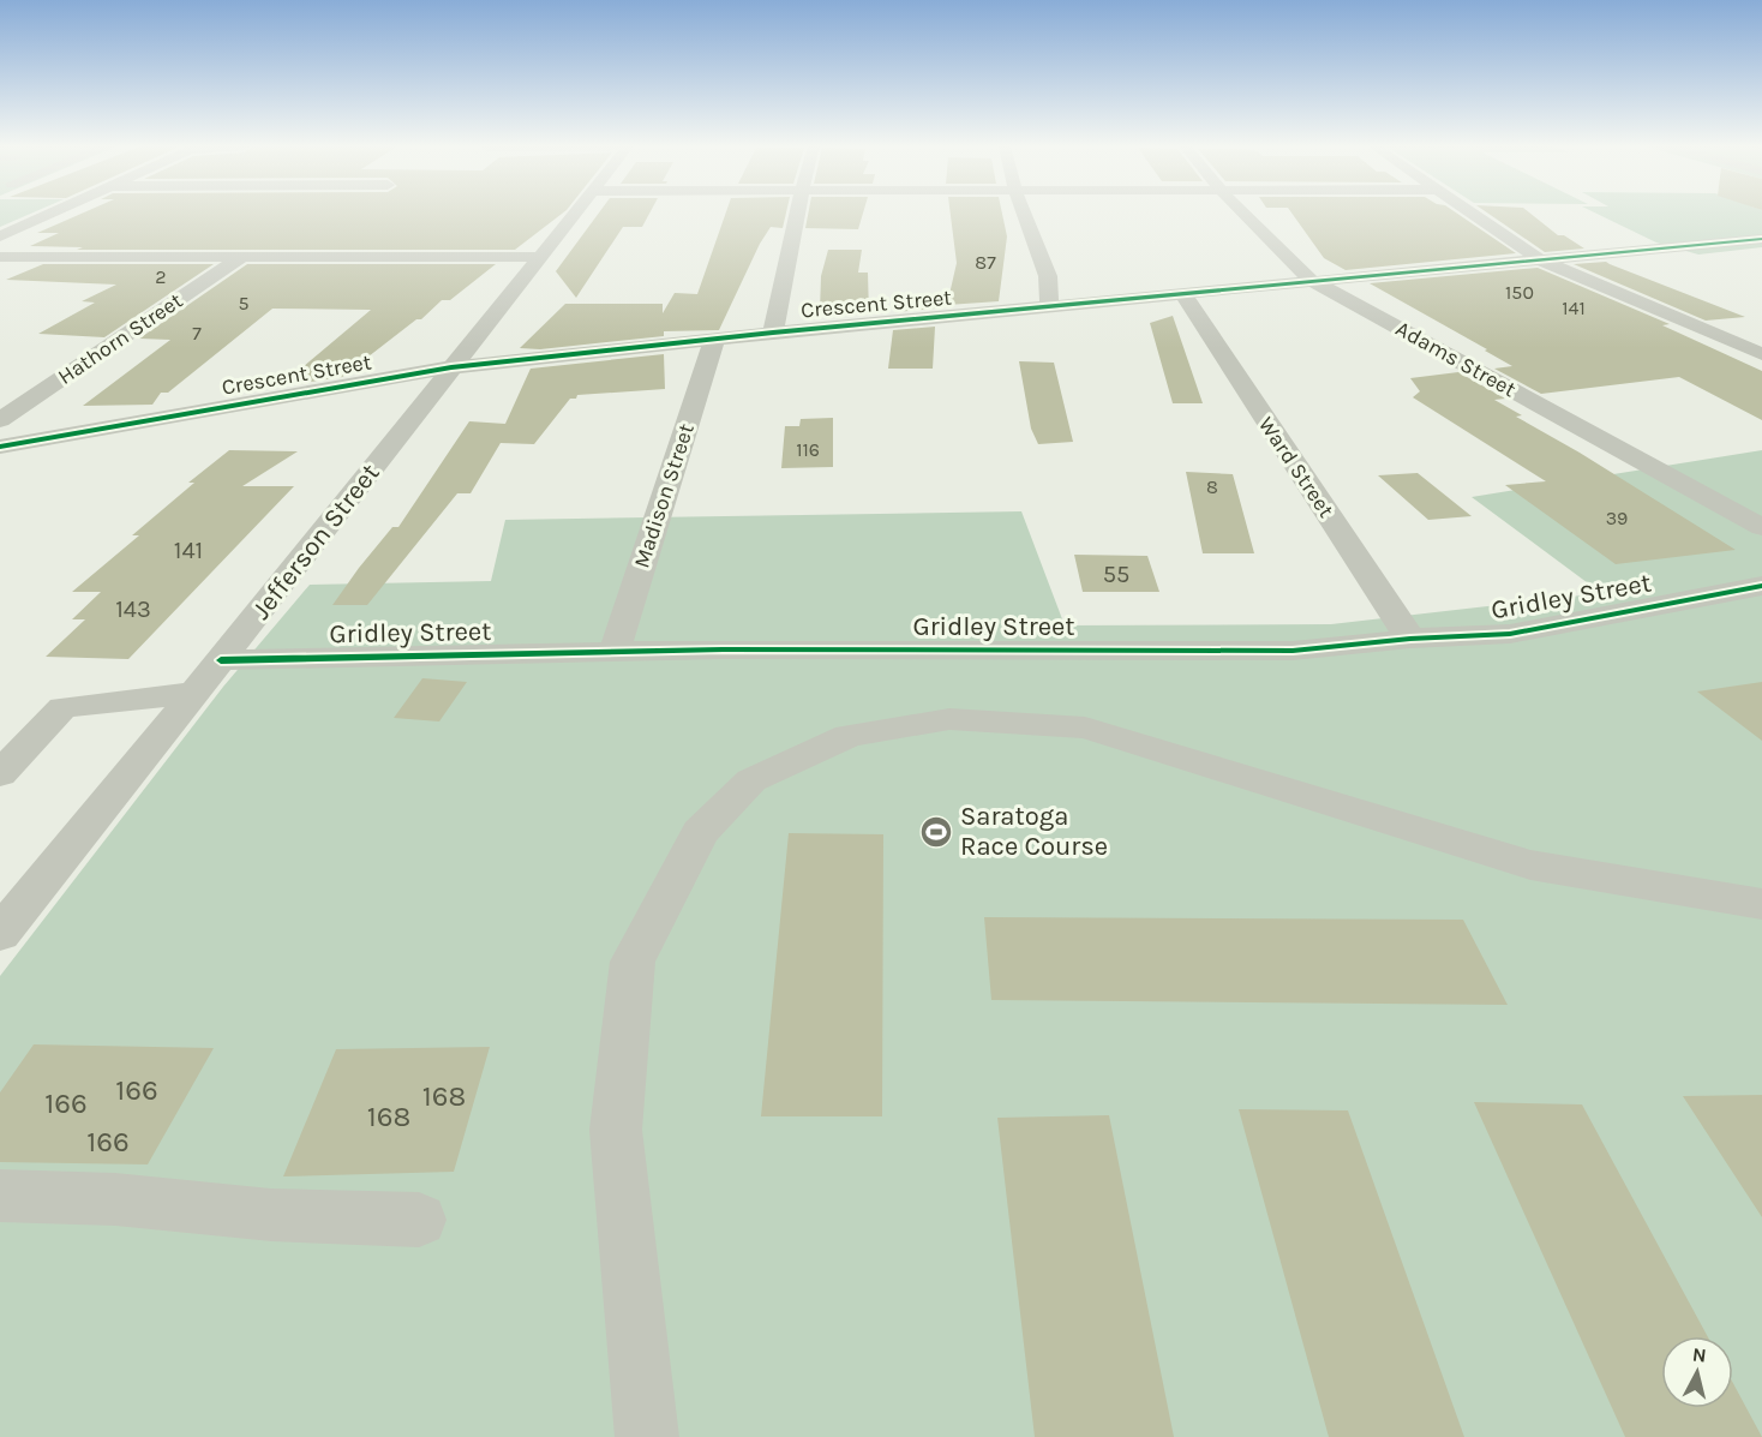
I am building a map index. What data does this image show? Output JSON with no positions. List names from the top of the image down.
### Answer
{
  "streets": {
    "street": [
      "Crescent Street",
      "Hathorn Street",
      "Adams Street",
      "Ward Street",
      "Madison Street",
      "Jefferson Street",
      "Gridley Street"
    ]
  },
  "crossings": [
    ["Crescent Street", "Adams Street"],
    ["Crescent Street", "Ward Street"],
    ["Crescent Street", "Madison Street"],
    ["Crescent Street", "Jefferson Street"],
    ["Ward Street", "Gridley Street"],
    ["Madison Street", "Gridley Street"],
    ["Jefferson Street", "Gridley Street"]
  ],
  "places": {
    "sports": ["Saratoga Race Course"]
  },
  "house_numbers": [
    "87",
    "2",
    "150",
    "5",
    "141",
    "7",
    "116",
    "8",
    "39",
    "141",
    "55",
    "143",
    "166",
    "168",
    "166",
    "168",
    "166"
  ],
  "north": "top"
}
